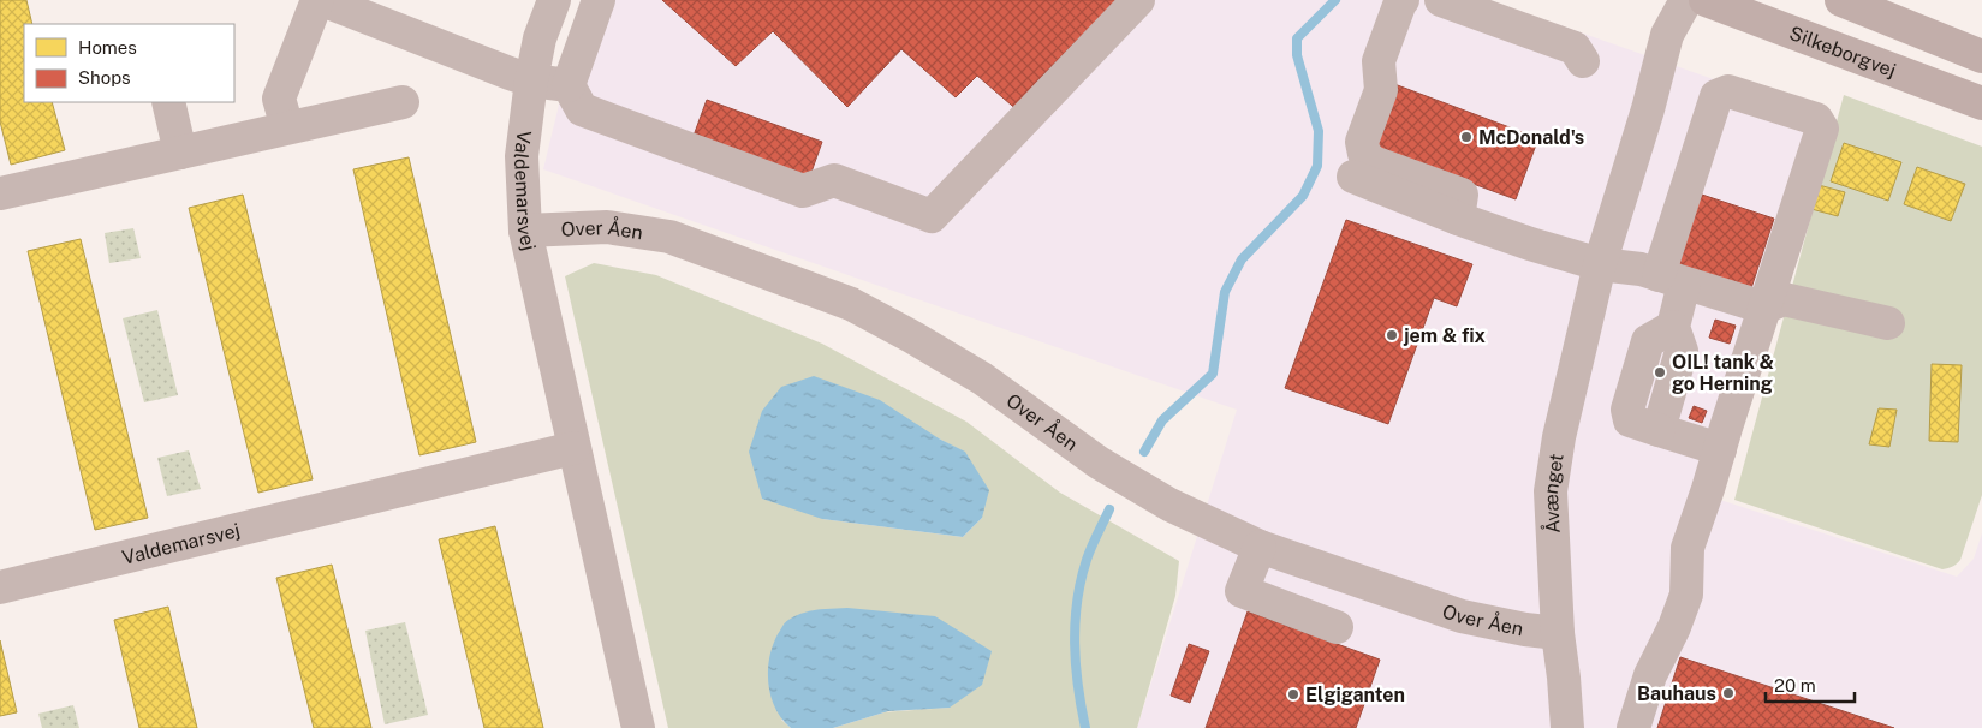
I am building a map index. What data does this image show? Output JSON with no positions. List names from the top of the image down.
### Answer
{
  "streets": {
    "main road": ["Silkeborgvej"],
    "street": ["Valdemarsvej", "Over Åen", "Åvænget"]
  },
  "crossings": [
    ["Valdemarsvej", "Over Åen"],
    ["Over Åen", "Åvænget"]
  ],
  "places": [
    "McDonald's",
    "jem & fix",
    "OIL! tank & go Herning",
    "Bauhaus",
    "Elgiganten"
  ],
  "legend": ["Homes", "Shops"],
  "scale_bar": "20 m"
}
